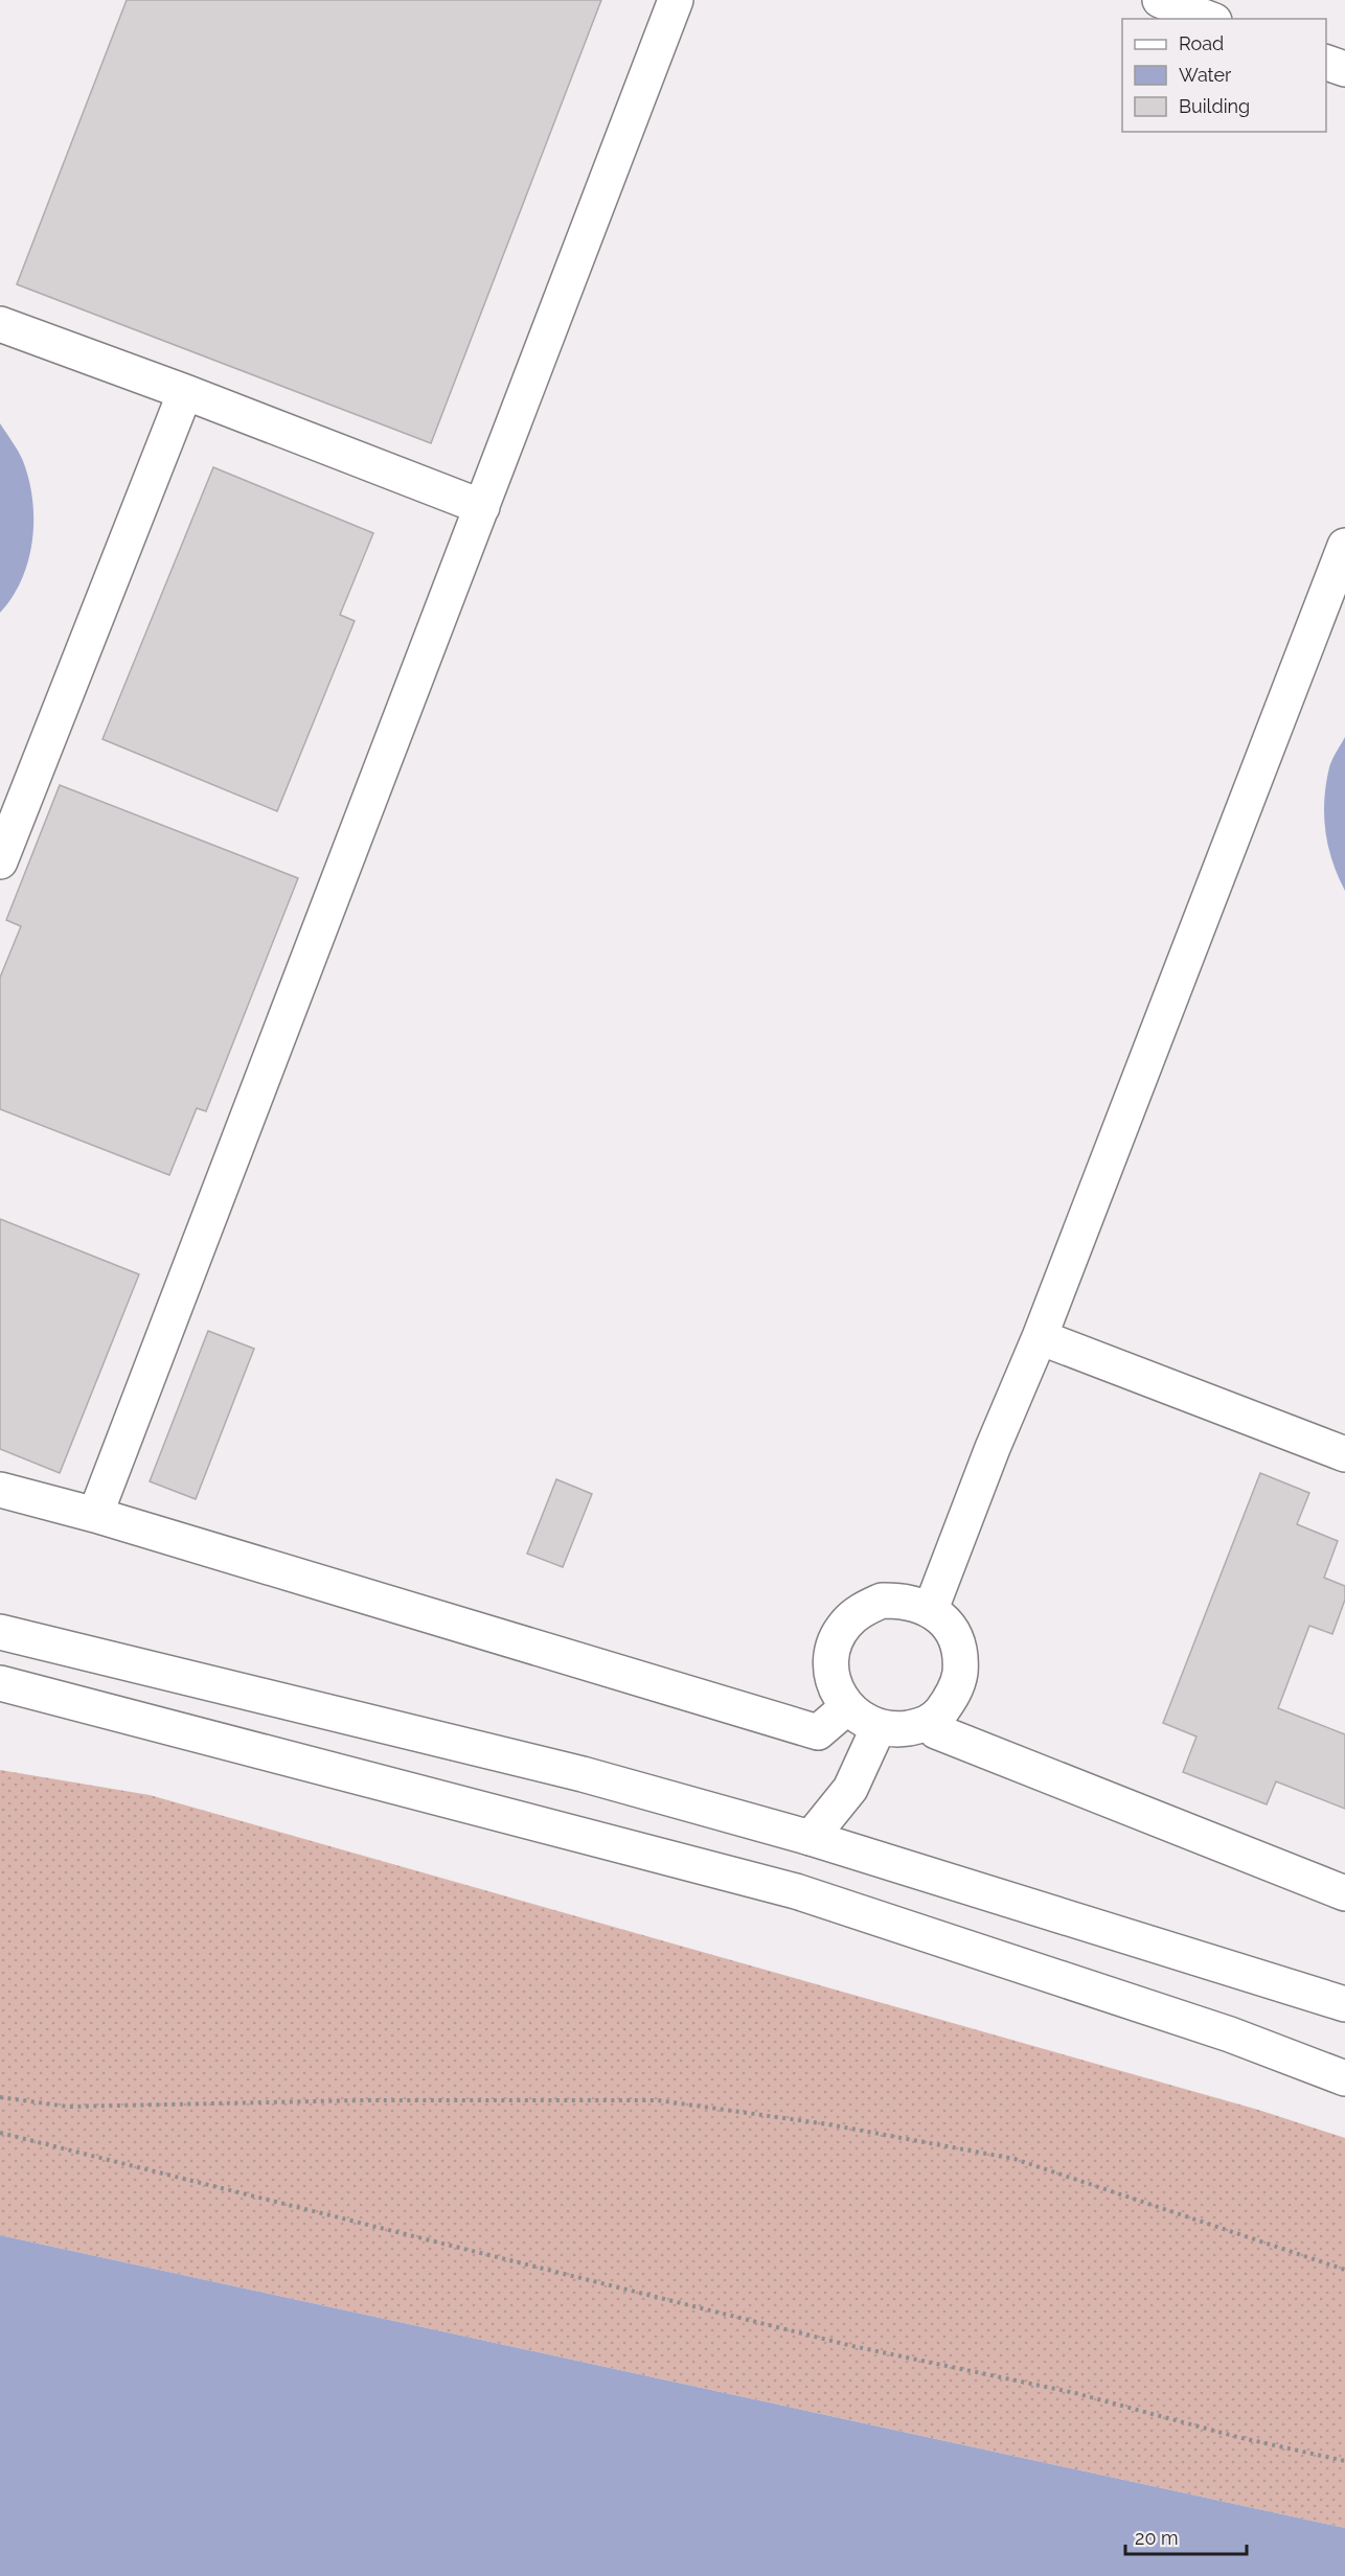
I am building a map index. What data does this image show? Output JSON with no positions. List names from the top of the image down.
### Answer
{
  "legend": ["Road", "Water", "Building"],
  "scale_bar": "20 m"
}
